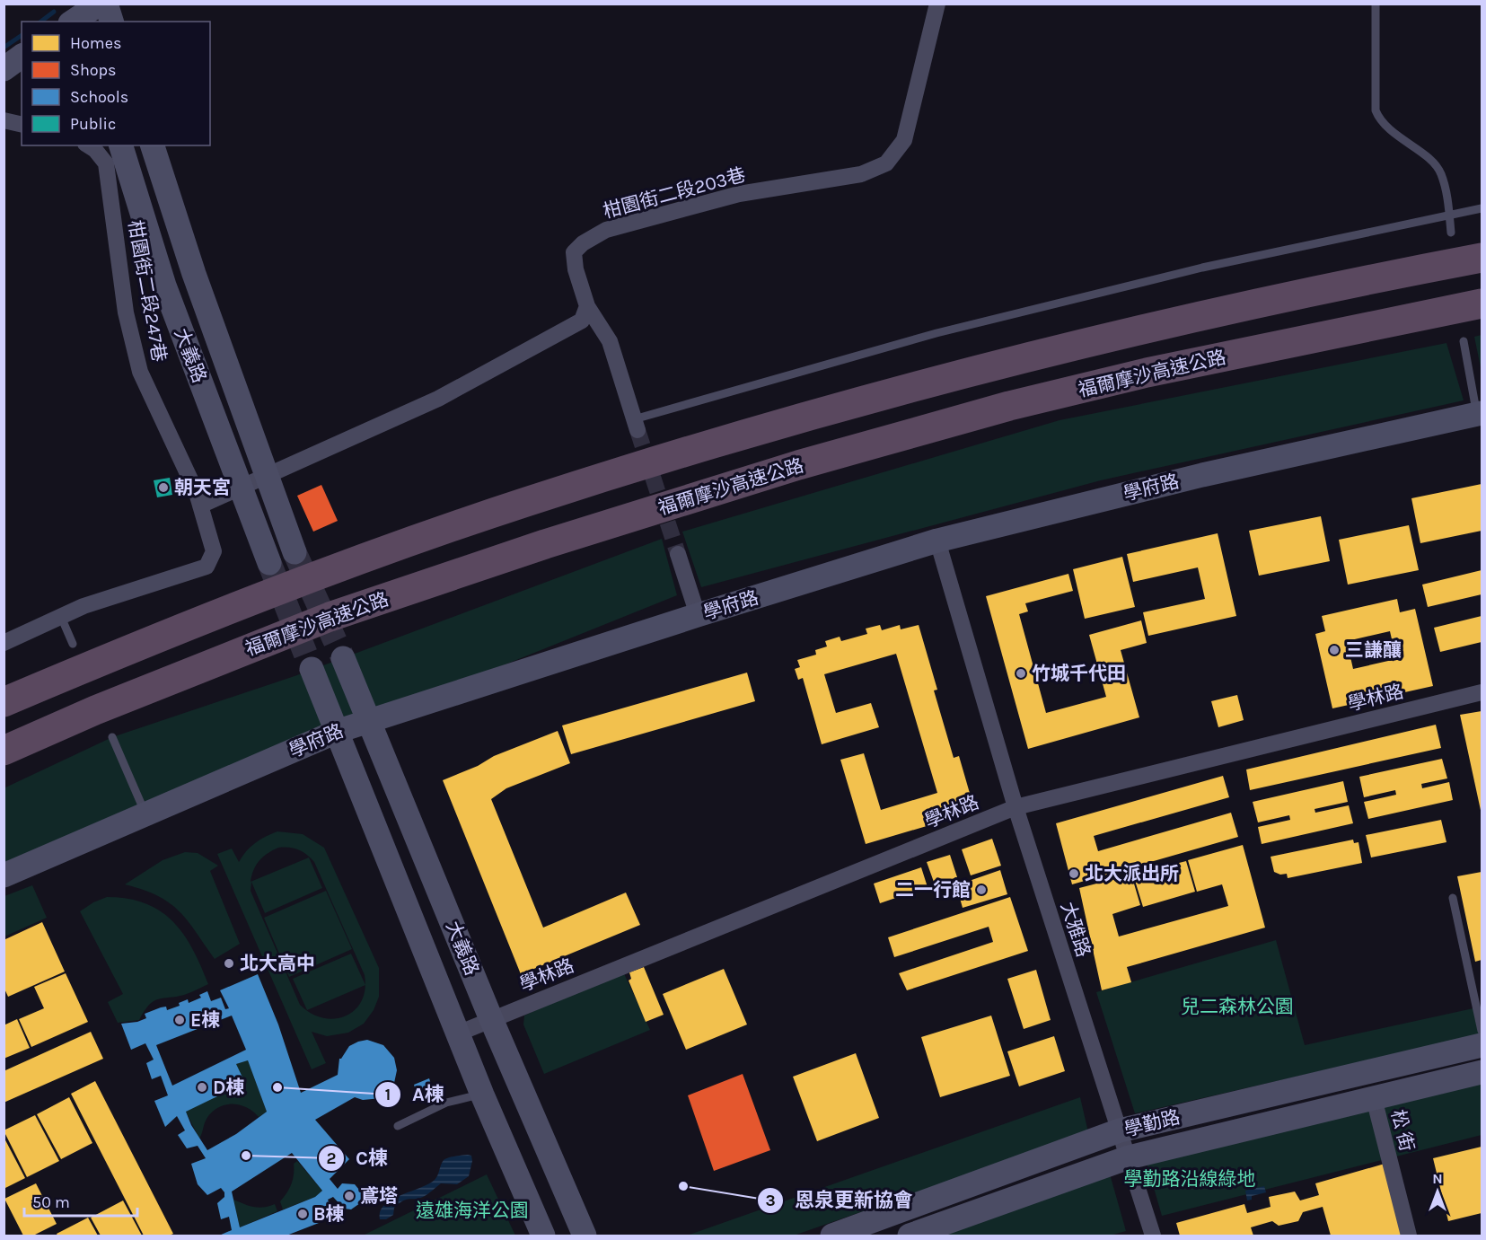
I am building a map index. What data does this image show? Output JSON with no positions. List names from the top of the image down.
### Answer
{
  "streets": {
    "highway": ["福爾摩沙高速公路"],
    "street": [
      "柑園街二段203巷",
      "柑園街二段247巷",
      "大義路",
      "學府路",
      "學林路",
      "大雅路",
      "學勤路",
      "松 街"
    ]
  },
  "crossings": [
    ["大義路", "學府路"],
    ["大義路", "學林路"],
    ["學府路", "大雅路"],
    ["學林路", "大雅路"],
    ["大雅路", "學勤路"],
    ["學勤路", "松 街"]
  ],
  "parks": ["兒二森林公園", "學勤路沿線綠地", "遠雄海洋公園"],
  "places": [
    "朝天宮",
    "三謙釀",
    "竹城千代田",
    "北大派出所",
    "二一行館",
    "北大高中",
    "E棟",
    "D棟",
    "A棟",
    "C棟",
    "恩泉更新協會",
    "鳶塔",
    "B棟"
  ],
  "legend": [
    "Homes",
    "Shops",
    "Schools",
    "Public"
  ],
  "scale_bar": "50 m",
  "north": "top"
}
